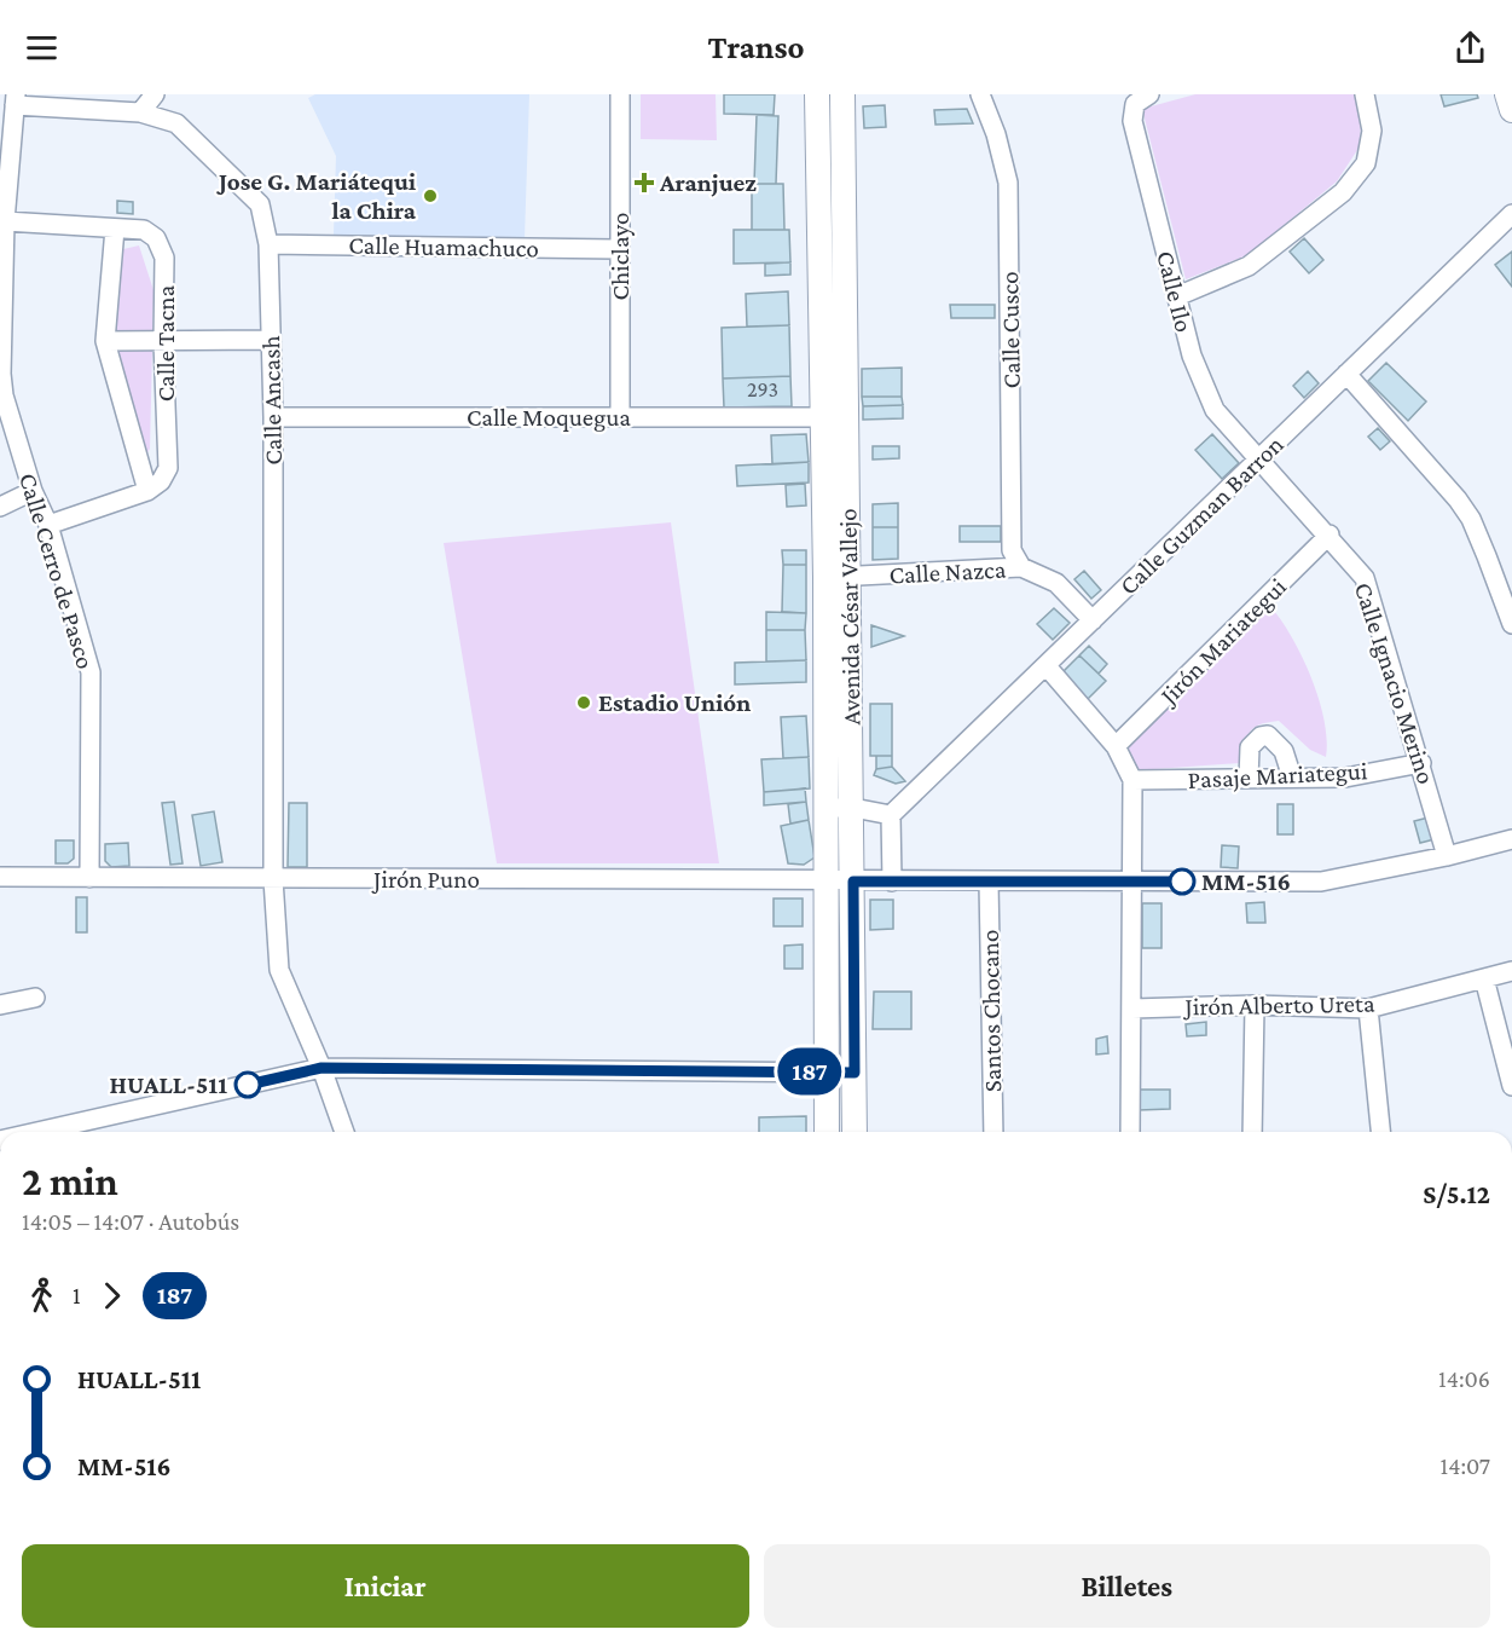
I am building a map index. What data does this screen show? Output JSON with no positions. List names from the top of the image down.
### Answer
{
  "streets": {
    "main road": ["Avenida César Vallejo"],
    "street": [
      "Calle Huamachuco",
      "Chiclayo",
      "Calle Ilo",
      "Calle Cusco",
      "Calle Tacna",
      "Calle Ancash",
      "Calle Moquegua",
      "Calle Guzman Barron",
      "Calle Cerro de Pasco",
      "Calle Nazca",
      "Jirón Mariategui",
      "Calle Ignacio Merino",
      "Pasaje Mariategui",
      "Jirón Puno",
      "Jirón Alberto Ureta",
      "Santos Chocano"
    ]
  },
  "crossings": [
    ["Calle Huamachuco", "Chiclayo"],
    ["Calle Huamachuco", "Calle Ancash"],
    ["Chiclayo", "Calle Moquegua"],
    ["Calle Ilo", "Calle Guzman Barron"],
    ["Calle Ilo", "Calle Ignacio Merino"],
    ["Calle Cusco", "Calle Nazca"],
    ["Calle Tacna", "Calle Cerro de Pasco"],
    ["Calle Ancash", "Calle Moquegua"],
    ["Calle Ancash", "Calle Cerro de Pasco"],
    ["Calle Ancash", "Jirón Puno"],
    ["Calle Moquegua", "Avenida César Vallejo"],
    ["Calle Guzman Barron", "Calle Nazca"],
    ["Calle Guzman Barron", "Calle Ignacio Merino"],
    ["Calle Cerro de Pasco", "Jirón Puno"],
    ["Calle Nazca", "Avenida César Vallejo"],
    ["Avenida César Vallejo", "Jirón Puno"],
    ["Jirón Mariategui", "Calle Ignacio Merino"],
    ["Calle Ignacio Merino", "Pasaje Mariategui"],
    ["Calle Ignacio Merino", "Jirón Puno"],
    ["Jirón Puno", "Santos Chocano"]
  ],
  "places": {
    "health": ["Aranjuez"],
    "other": [
      "Jose G. Mariátequi la Chira",
      "Estadio Unión",
      "MM-516",
      "HUALL-511"
    ]
  },
  "lines": ["bus line 187"],
  "house_numbers": ["293"],
  "page": {
    "header": "Transo",
    "on_map": "187",
    "heading": ["2 min", "14:05 – 14:07 · Autobús", "S/5.12"],
    "legs": ["1", "187"],
    "list": [
      {
        "name": "HUALL-511",
        "value": "14:06"
      },
      {
        "name": "MM-516",
        "value": "14:07"
      }
    ],
    "buttons": ["Iniciar", "Billetes"]
  }
}
